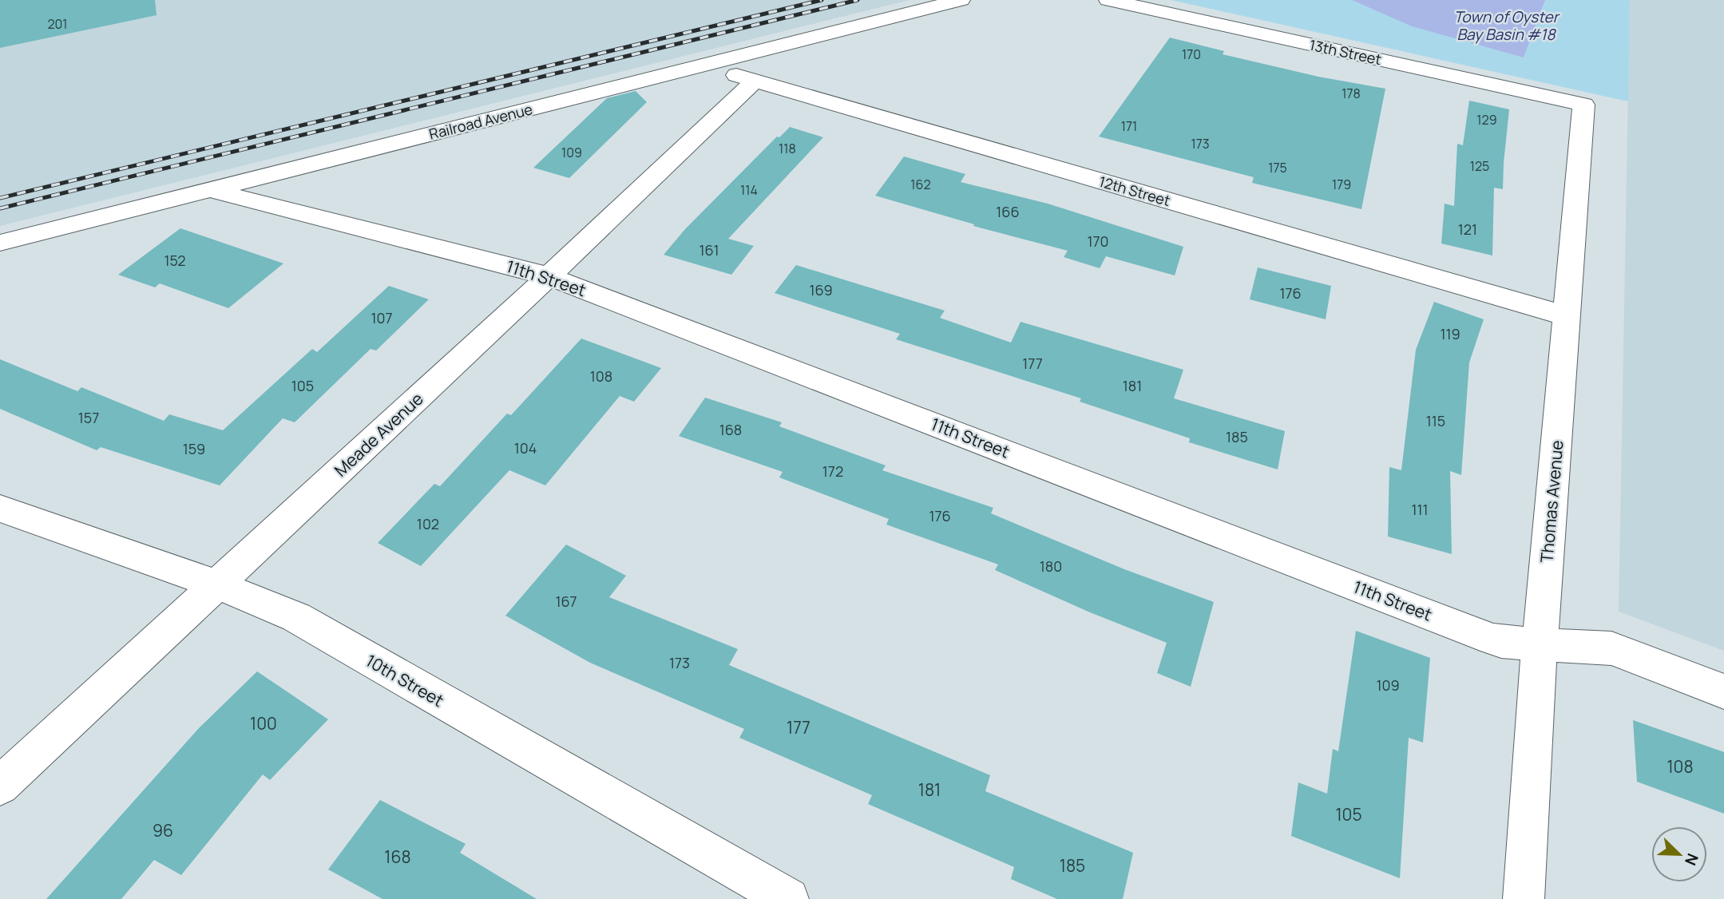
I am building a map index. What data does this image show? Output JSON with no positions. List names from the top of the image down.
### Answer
{
  "streets": {
    "street": [
      "13th Street",
      "Railroad Avenue",
      "12th Street",
      "11th Street",
      "Meade Avenue",
      "Thomas Avenue",
      "10th Street"
    ]
  },
  "crossings": [
    ["13th Street", "Thomas Avenue"],
    ["Railroad Avenue", "12th Street"],
    ["Railroad Avenue", "11th Street"],
    ["12th Street", "Meade Avenue"],
    ["12th Street", "Thomas Avenue"],
    ["11th Street", "Meade Avenue"],
    ["11th Street", "Thomas Avenue"],
    ["Meade Avenue", "10th Street"]
  ],
  "water": ["Town of Oyster Bay Basin #18"],
  "house_numbers": [
    "201",
    "170",
    "178",
    "129",
    "171",
    "173",
    "118",
    "109",
    "125",
    "175",
    "162",
    "179",
    "114",
    "166",
    "121",
    "170",
    "161",
    "152",
    "169",
    "176",
    "107",
    "119",
    "177",
    "108",
    "105",
    "181",
    "157",
    "115",
    "168",
    "185",
    "104",
    "159",
    "172",
    "111",
    "176",
    "102",
    "180",
    "167",
    "173",
    "109",
    "100",
    "177",
    "108",
    "181",
    "105",
    "96",
    "168",
    "185"
  ],
  "north": "bottom right"
}
